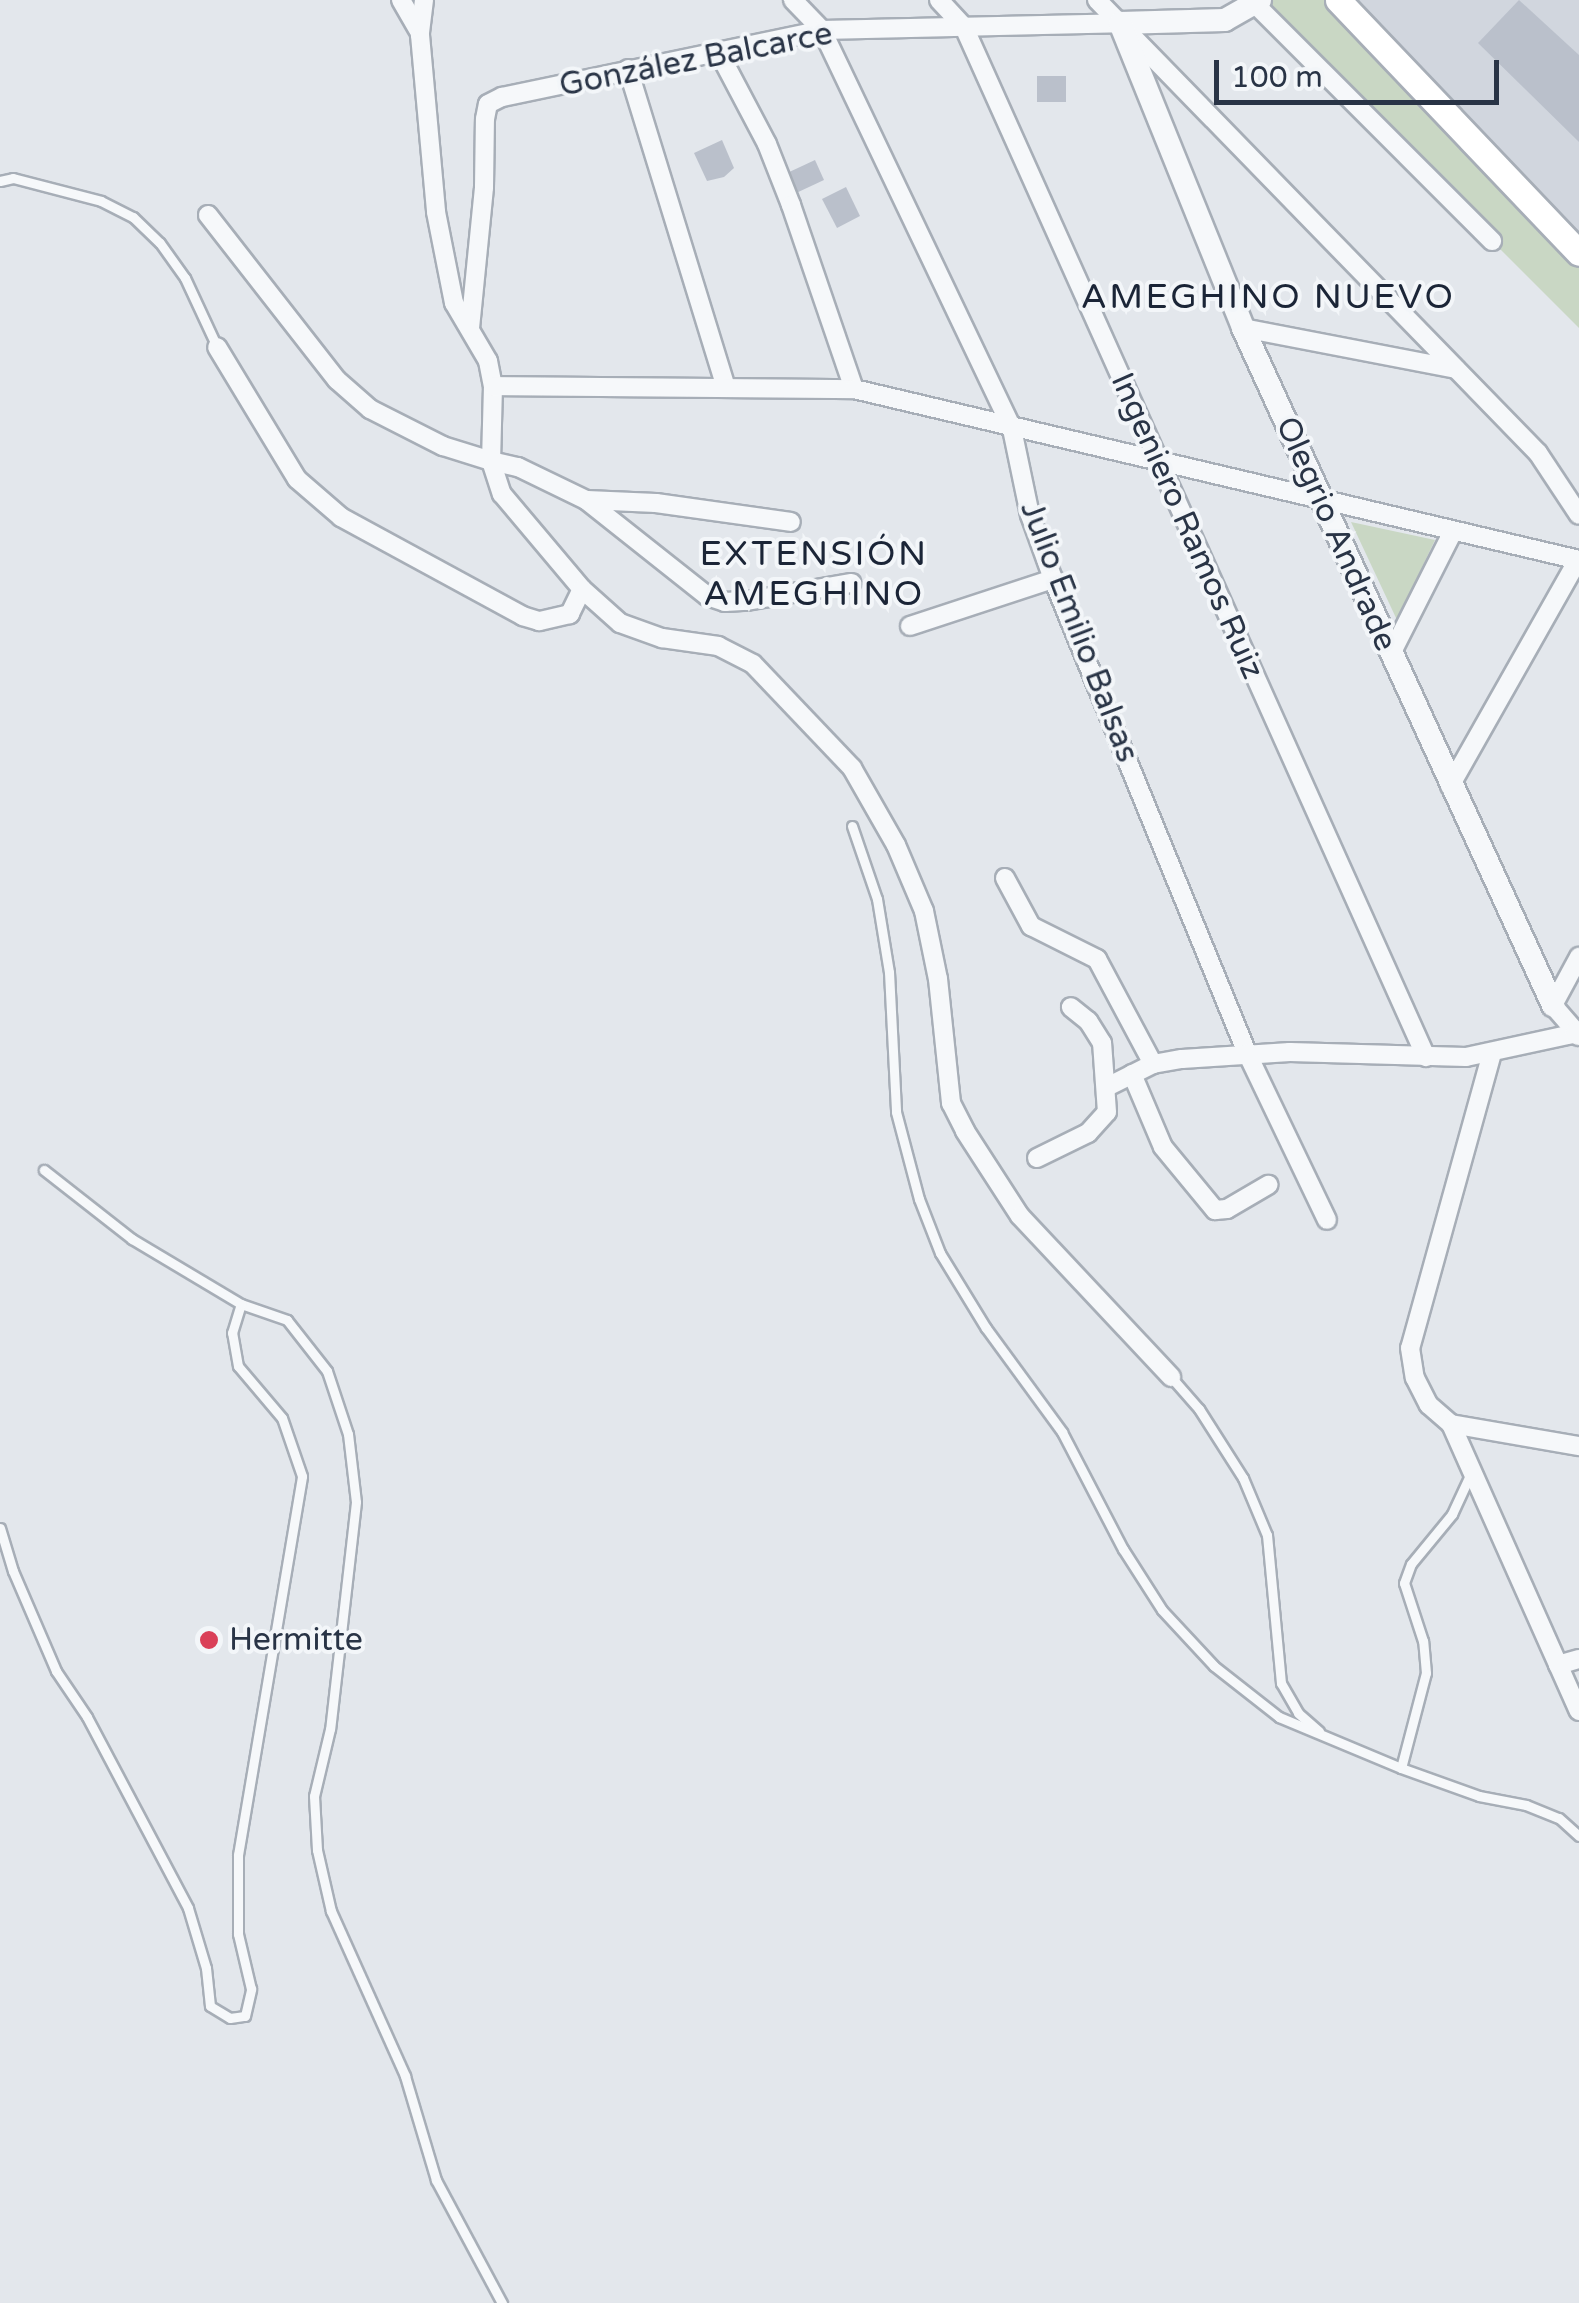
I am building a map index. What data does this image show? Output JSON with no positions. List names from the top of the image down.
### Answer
{
  "streets": {
    "street": [
      "González Balcarce",
      "Ingeniero Ramos Ruiz",
      "Olegrio Andrade",
      "Julio Emilio Balsas"
    ]
  },
  "crossings": [
    ["González Balcarce", "Ingeniero Ramos Ruiz"],
    ["González Balcarce", "Olegrio Andrade"],
    ["González Balcarce", "Julio Emilio Balsas"]
  ],
  "districts": ["AMEGHINO NUEVO", "EXTENSIÓN AMEGHINO"],
  "places": ["Hermitte"],
  "scale_bar": "100 m"
}
